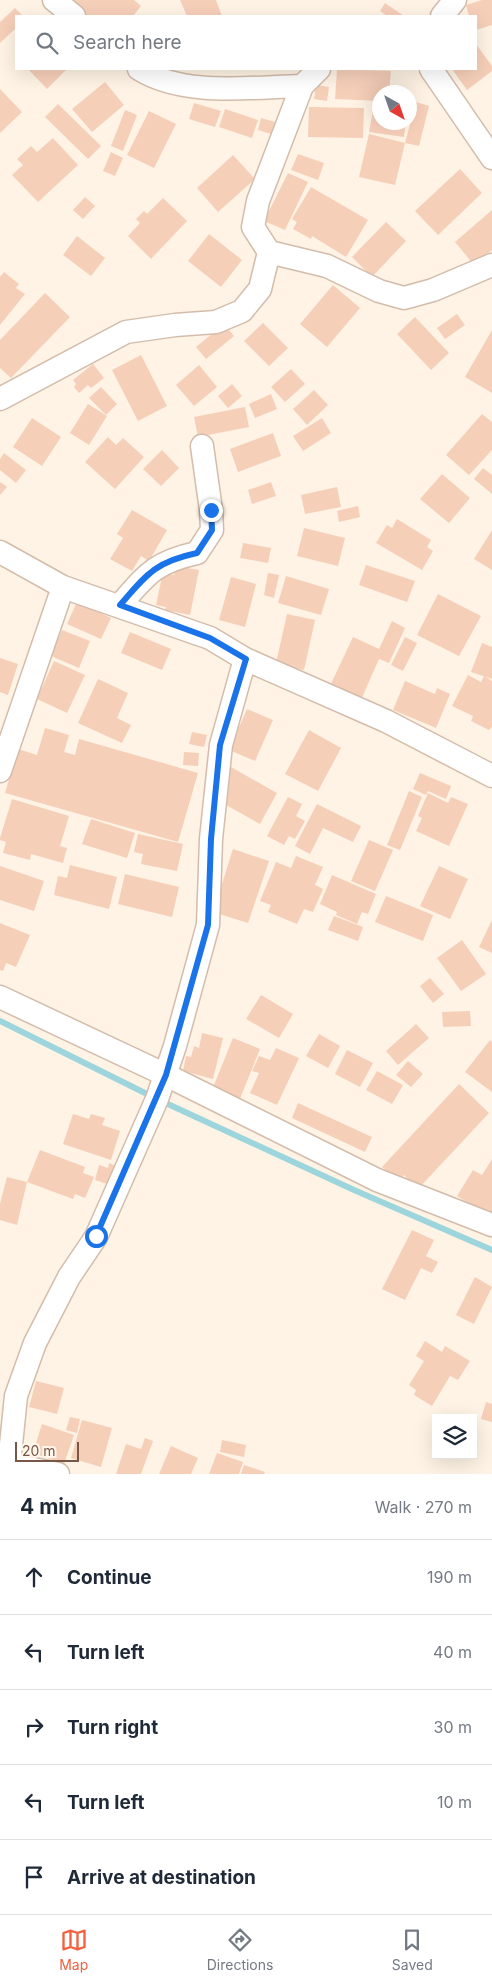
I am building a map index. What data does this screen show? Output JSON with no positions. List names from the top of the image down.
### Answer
{
  "scale_bar": "20 m",
  "north": "bottom right",
  "page": {
    "search": "Search here",
    "scale": "20 m",
    "heading": ["4 min", "Walk · 270 m"],
    "list": [
      ["Continue", "190 m"],
      ["Turn left", "40 m"],
      ["Turn right", "30 m"],
      ["Turn left", "10 m"],
      "Arrive at destination"
    ],
    "nav": ["Map", "Directions", "Saved"]
  }
}
